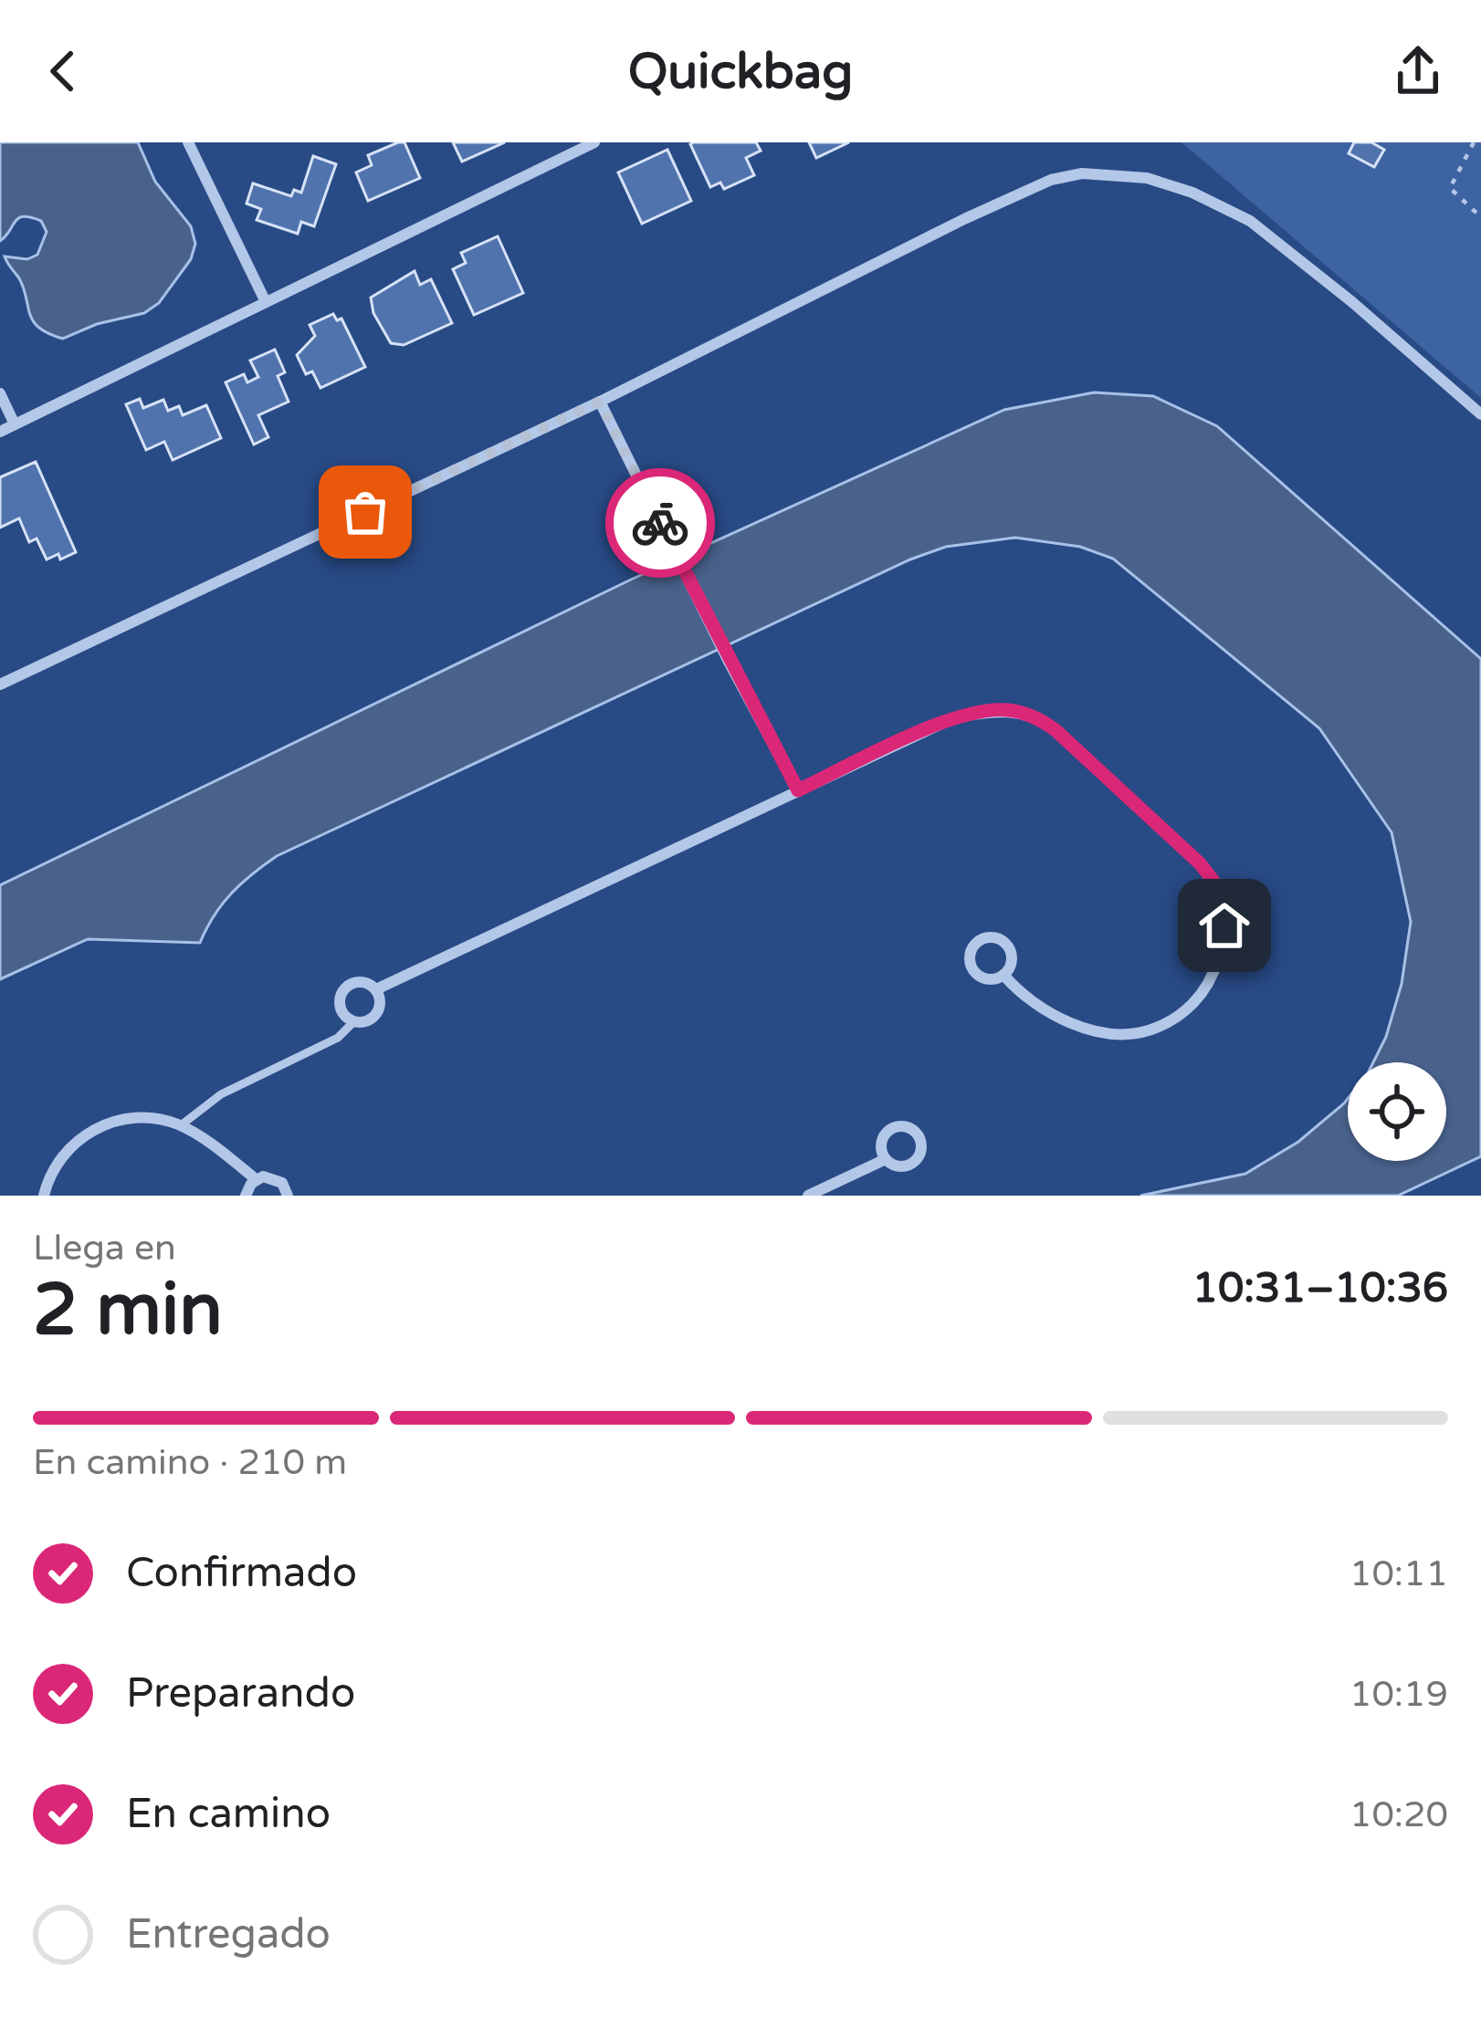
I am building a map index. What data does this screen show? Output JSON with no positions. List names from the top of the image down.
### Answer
{
  "page": {
    "header": "Quickbag",
    "heading": ["2 min", "Llega en", "10:31–10:36"],
    "bar": "En camino · 210 m",
    "list": [
      ["Confirmado", "10:11"],
      ["Preparando", "10:19"],
      ["En camino", "10:20"],
      "Entregado"
    ]
  }
}
